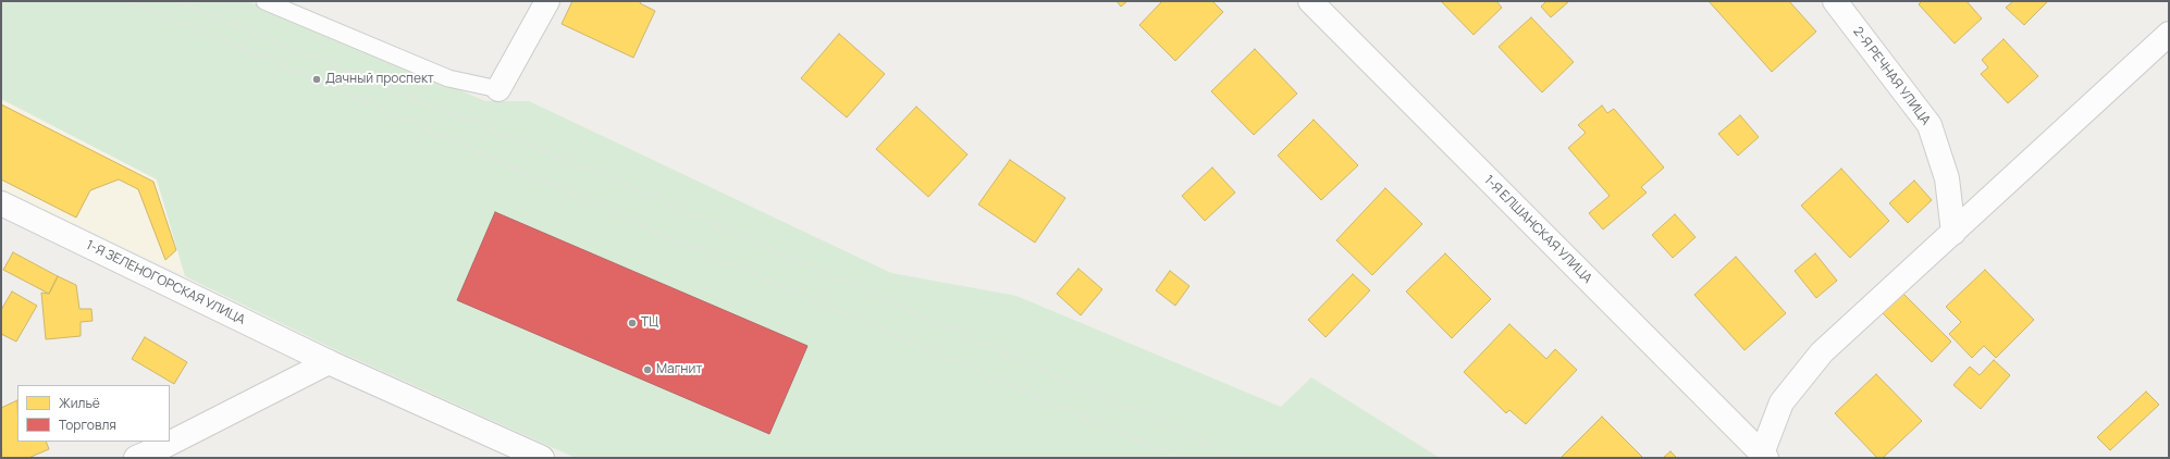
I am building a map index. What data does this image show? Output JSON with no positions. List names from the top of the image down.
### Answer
{
  "streets": {
    "street": ["2-Я РЕЧНАЯ УЛИЦА", "1-Я ЕЛШАНСКАЯ УЛИЦА", "1-Я ЗЕЛЕНОГОРСКАЯ УЛИЦА"]
  },
  "places": ["Дачный проспект", "ТЦ", "Магнит"],
  "legend": ["Жильё", "Торговля"]
}
